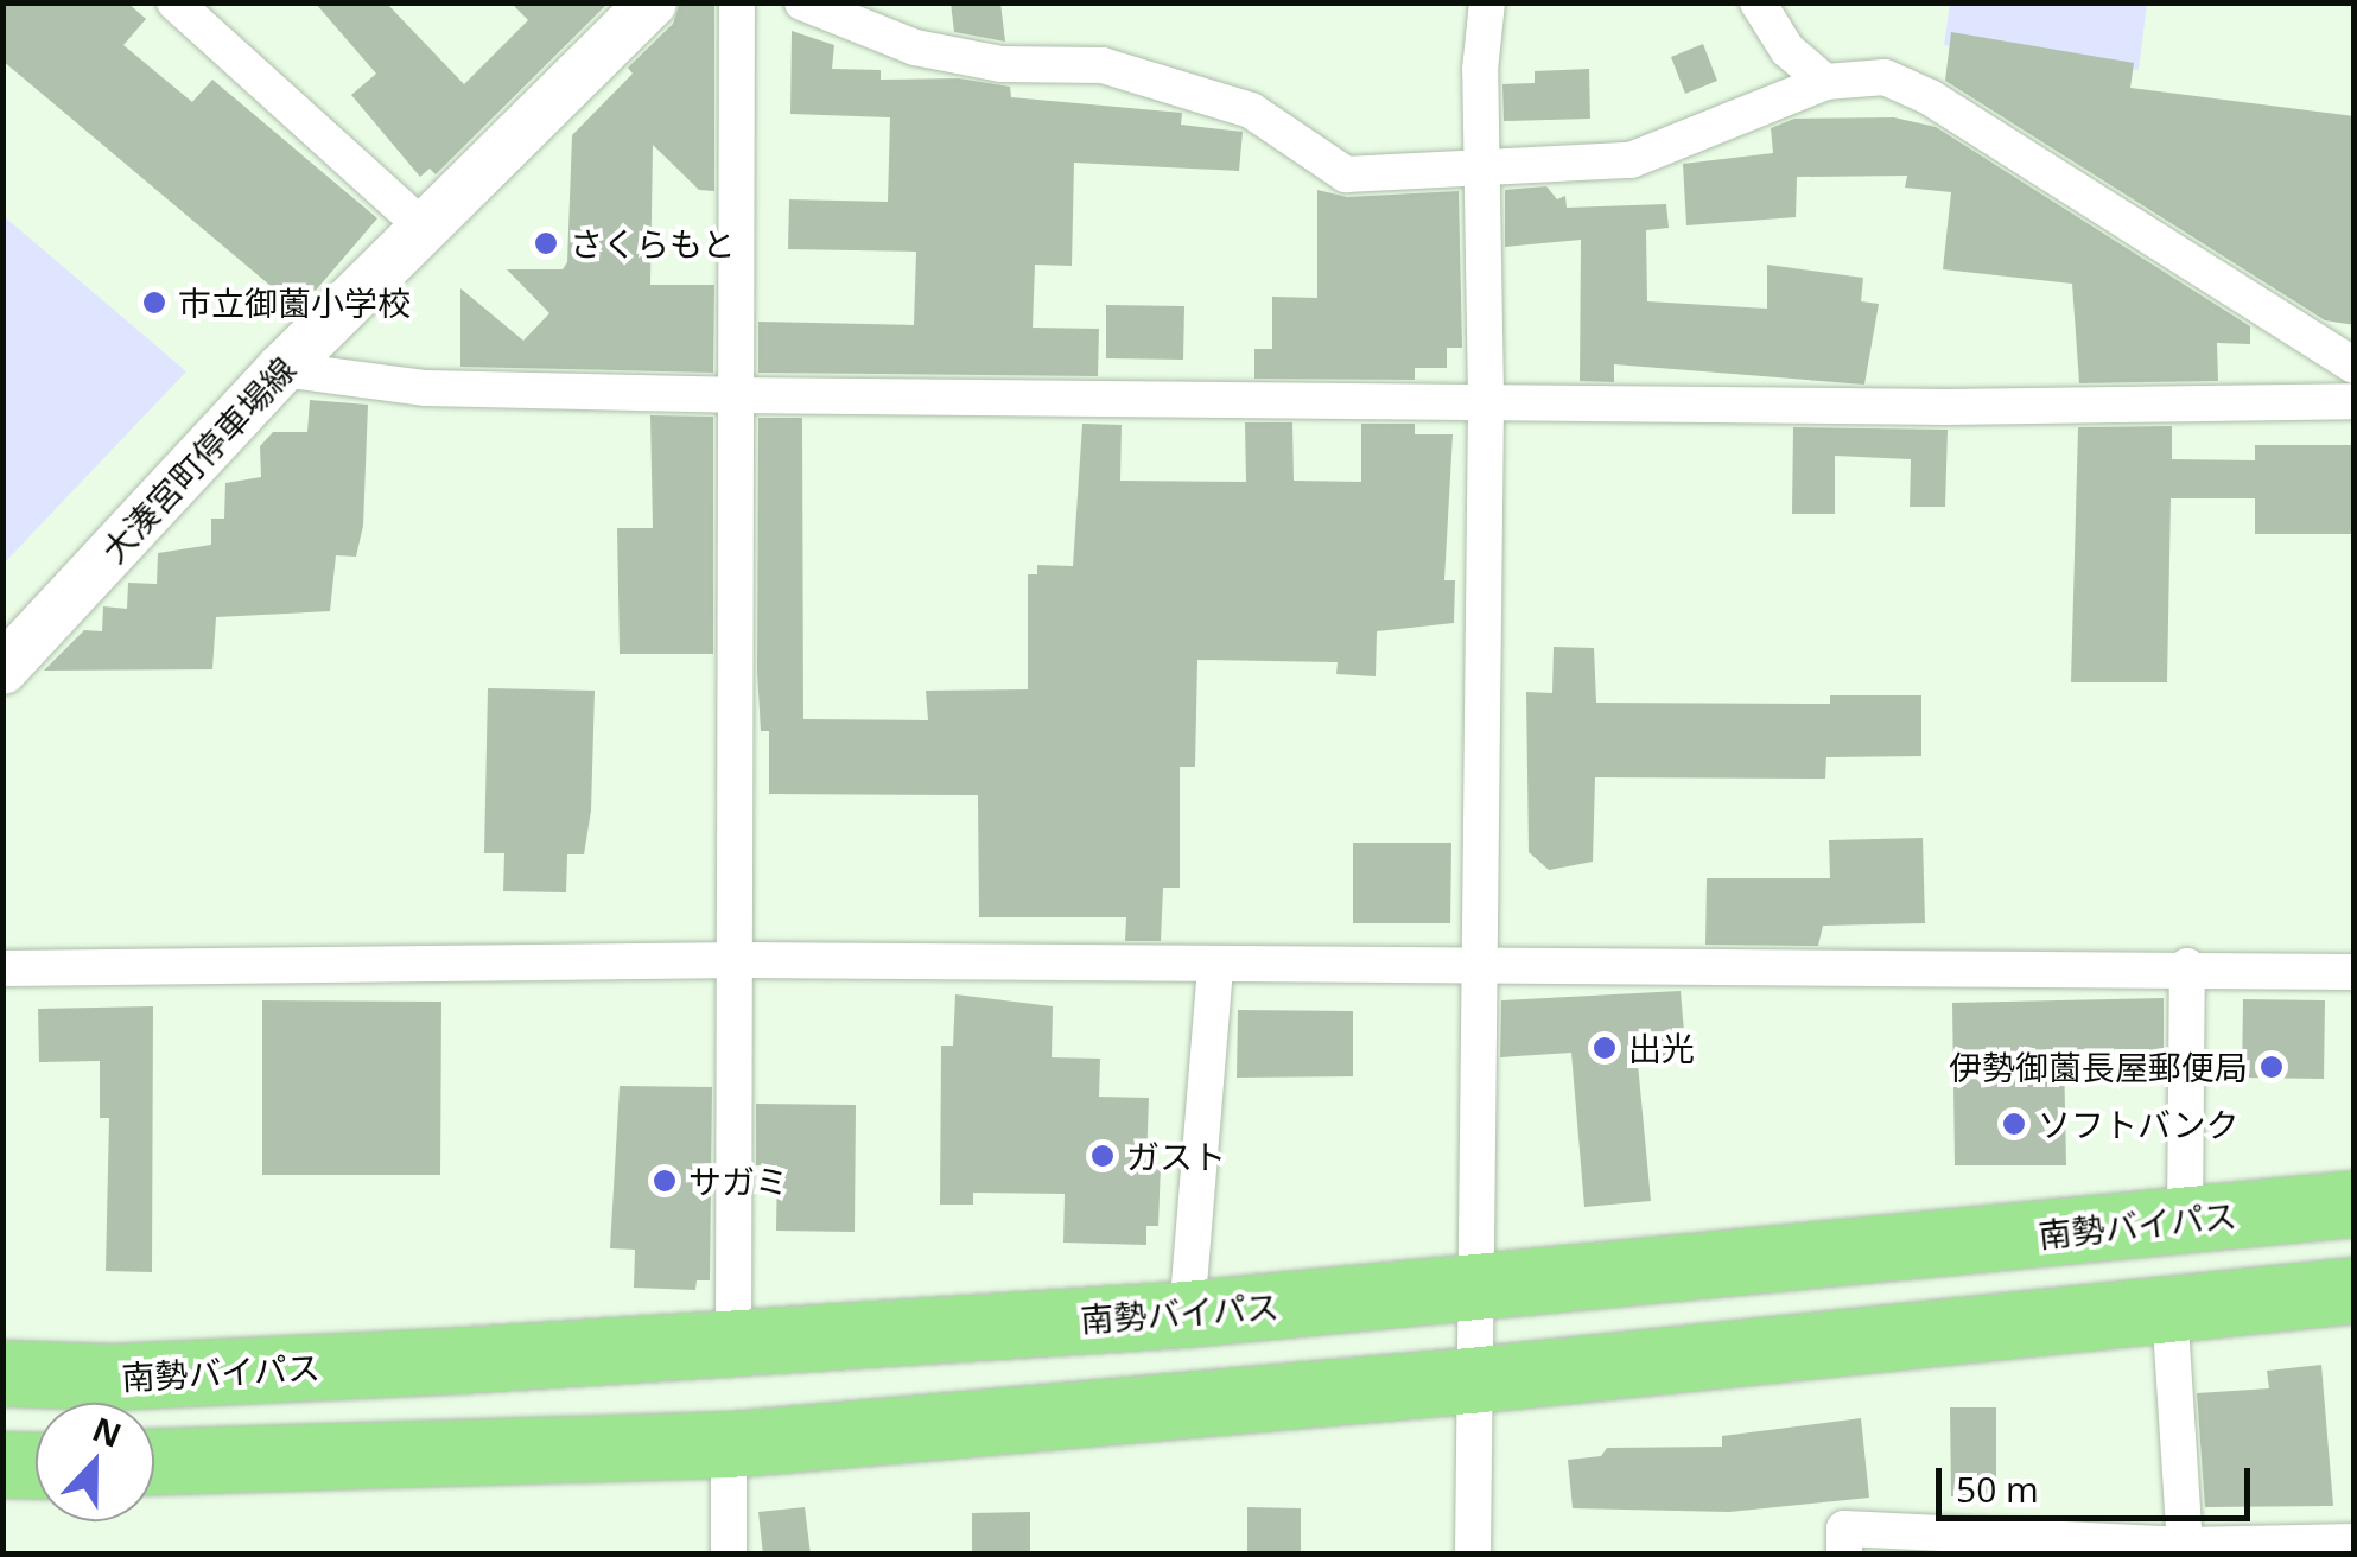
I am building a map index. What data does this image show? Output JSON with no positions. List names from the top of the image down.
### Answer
{
  "streets": {
    "highway": ["南勢バイパス"],
    "main road": ["大湊宮町停車場線"]
  },
  "places": [
    "さくらもと",
    "市立御薗小学校",
    "出光",
    "伊勢御薗長屋郵便局",
    "ソフトバンク",
    "ガスト",
    "サガミ"
  ],
  "scale_bar": "50 m",
  "north": "top"
}
